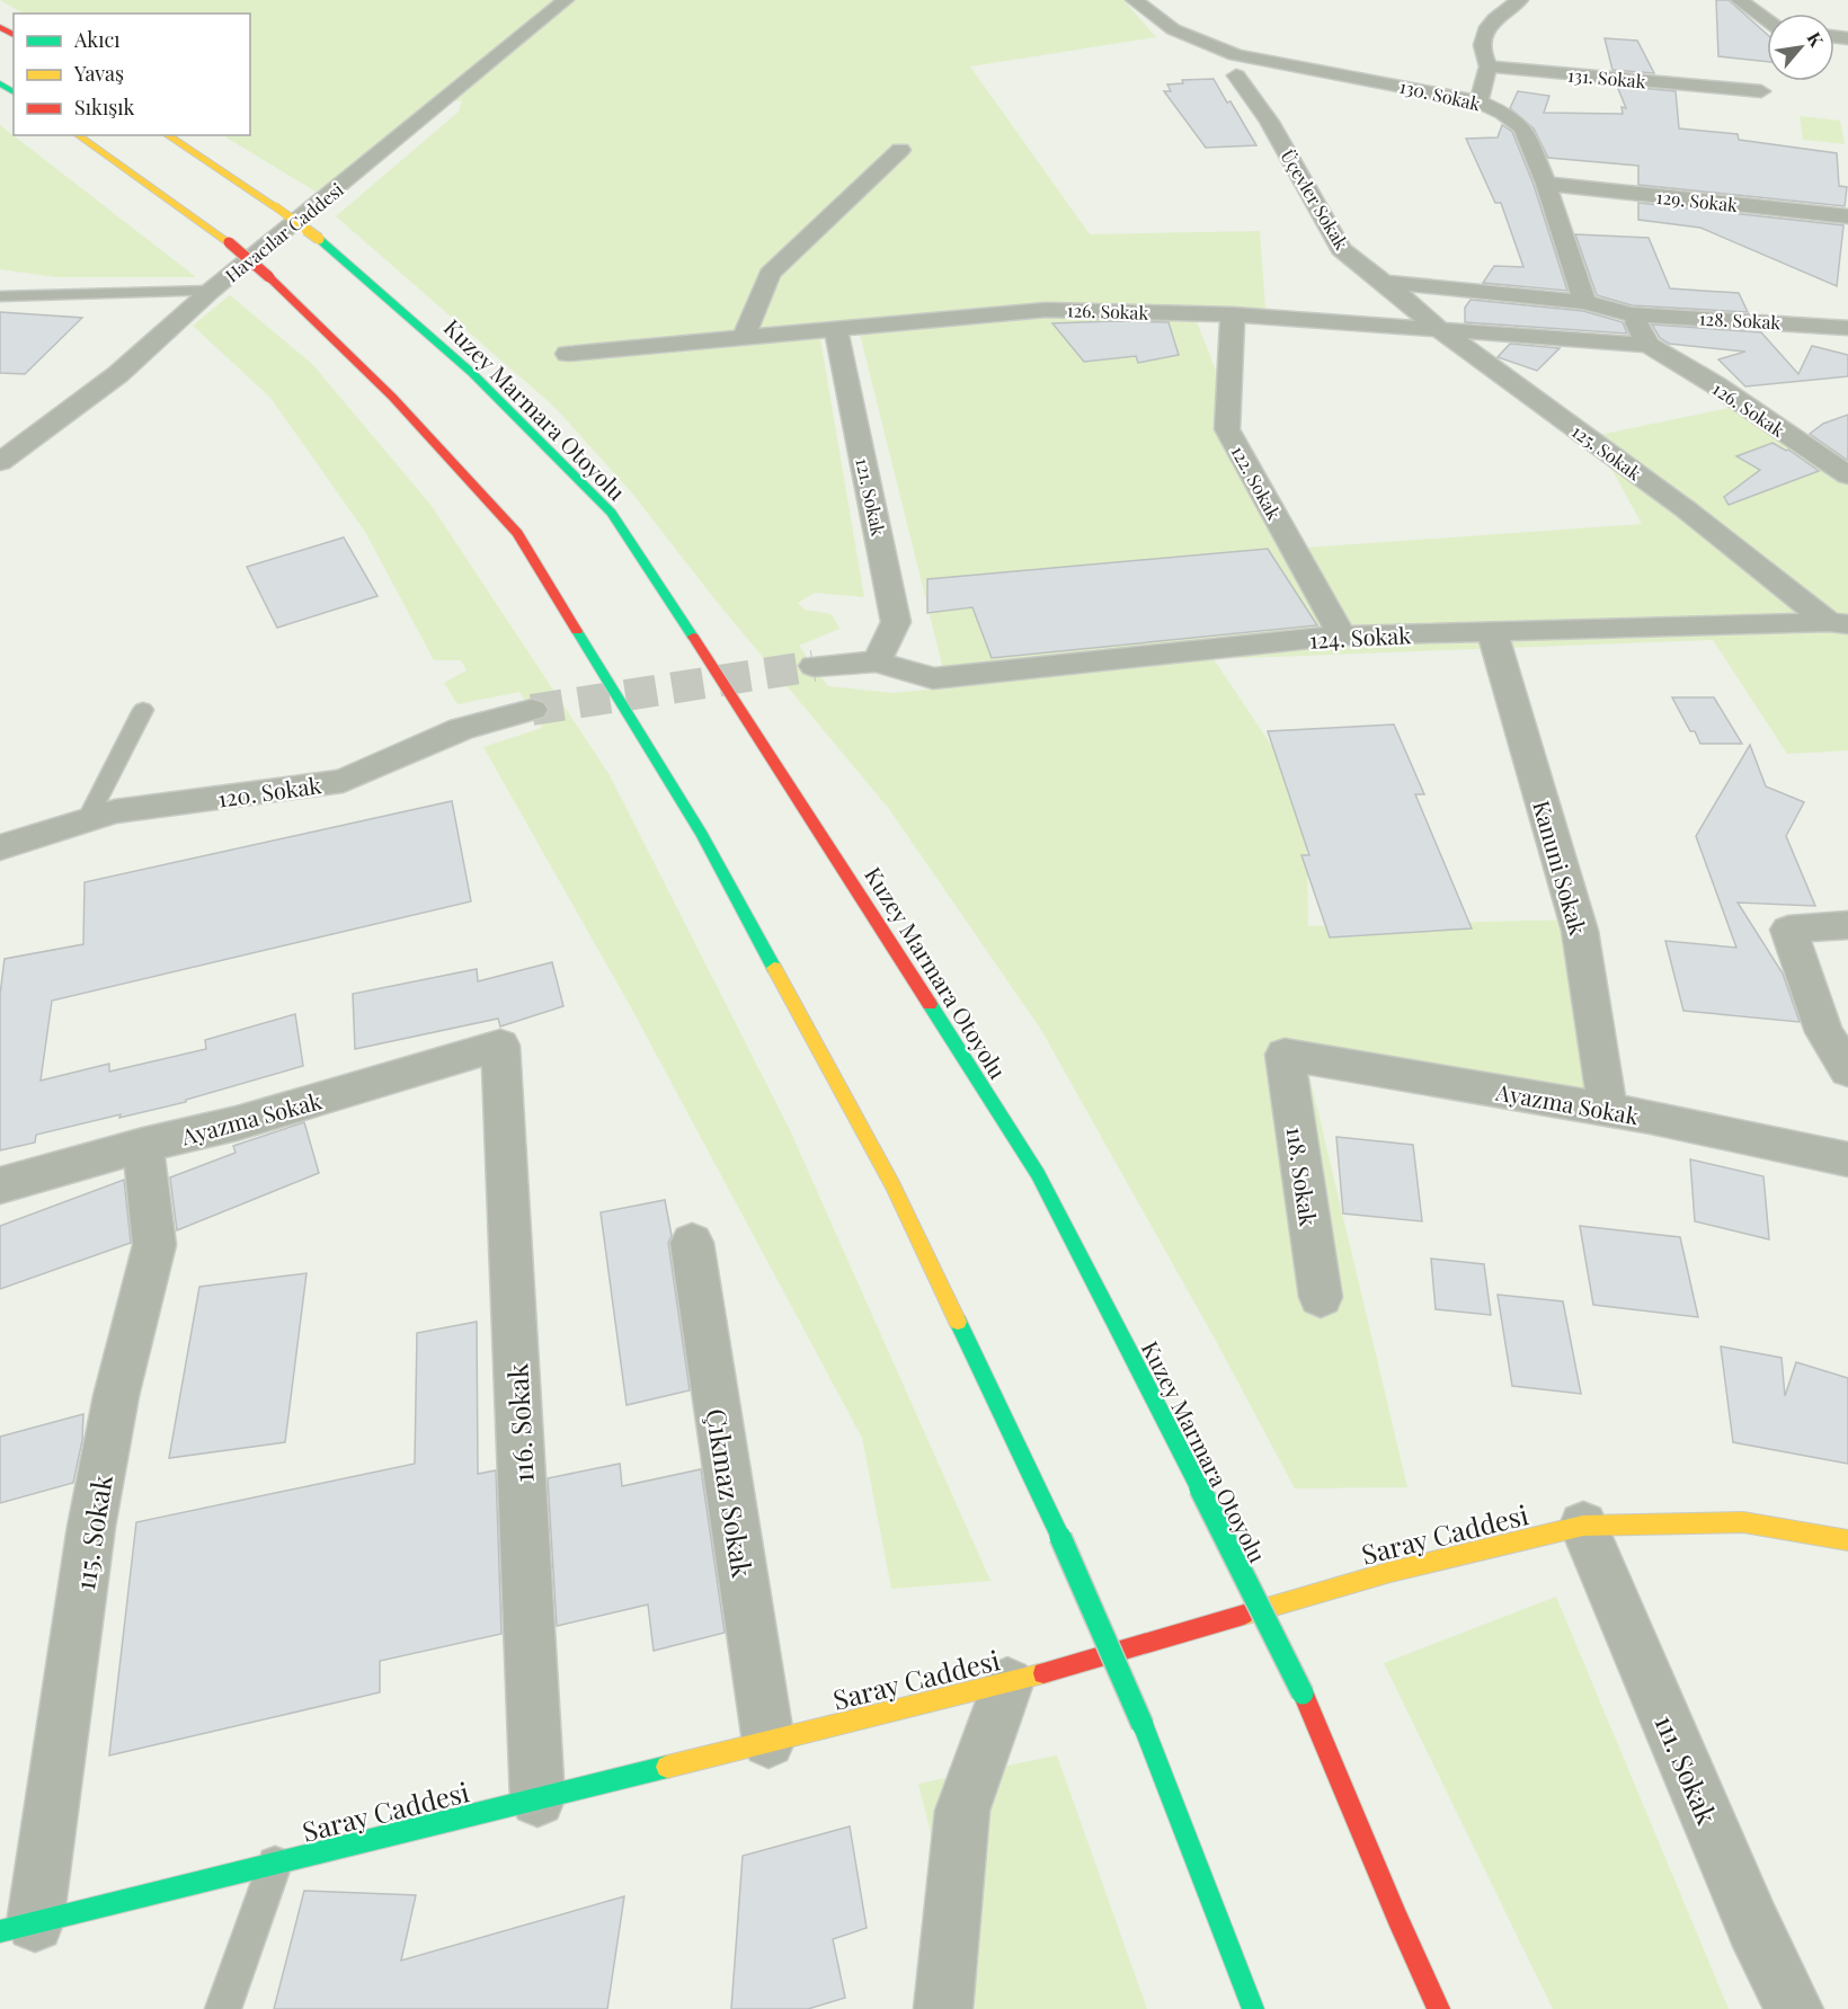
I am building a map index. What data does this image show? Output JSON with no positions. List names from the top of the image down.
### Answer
{
  "streets": {
    "main road": ["Kuzey Marmara Otoyolu", "Saray Caddesi"],
    "street": [
      "131. Sokak",
      "130. Sokak",
      "Üçevler Sokak",
      "129. Sokak",
      "Havacılar Caddesi",
      "126. Sokak",
      "128. Sokak",
      "125. Sokak",
      "122. Sokak",
      "121. Sokak",
      "124. Sokak",
      "120. Sokak",
      "Kanuni Sokak",
      "Ayazma Sokak",
      "118. Sokak",
      "116. Sokak",
      "Çıkmaz Sokak",
      "115. Sokak",
      "111. Sokak"
    ]
  },
  "crossings": [
    ["130. Sokak", "129. Sokak"],
    ["Üçevler Sokak", "125. Sokak"],
    ["126. Sokak", "128. Sokak"],
    ["126. Sokak", "125. Sokak"],
    ["126. Sokak", "122. Sokak"],
    ["126. Sokak", "121. Sokak"],
    ["125. Sokak", "124. Sokak"],
    ["122. Sokak", "124. Sokak"],
    ["121. Sokak", "124. Sokak"],
    ["124. Sokak", "Kanuni Sokak"],
    ["Kanuni Sokak", "Ayazma Sokak"],
    ["Ayazma Sokak", "118. Sokak"],
    ["Ayazma Sokak", "116. Sokak"],
    ["Ayazma Sokak", "115. Sokak"],
    ["116. Sokak", "Saray Caddesi"],
    ["Çıkmaz Sokak", "Saray Caddesi"],
    ["115. Sokak", "Saray Caddesi"],
    ["Saray Caddesi", "111. Sokak"]
  ],
  "legend": ["Akıcı", "Yavaş", "Sıkışık"],
  "north": "top right"
}
